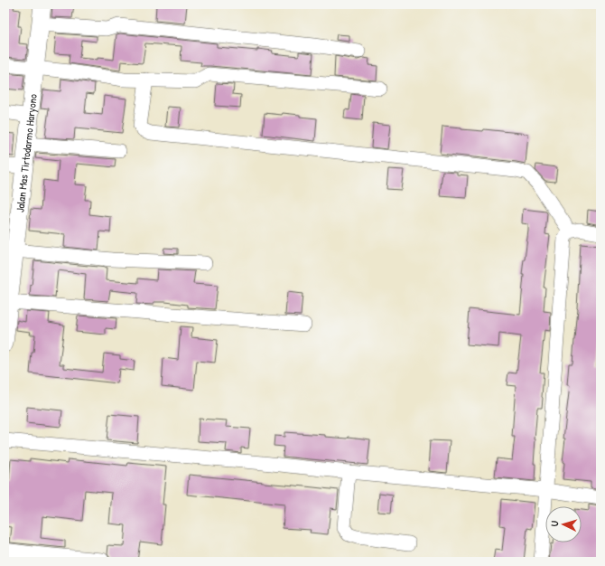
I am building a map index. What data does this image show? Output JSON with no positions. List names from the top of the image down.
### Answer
{
  "streets": {
    "street": ["Jalan Mas Tirtodarmo Haryono"]
  },
  "north": "left"
}
